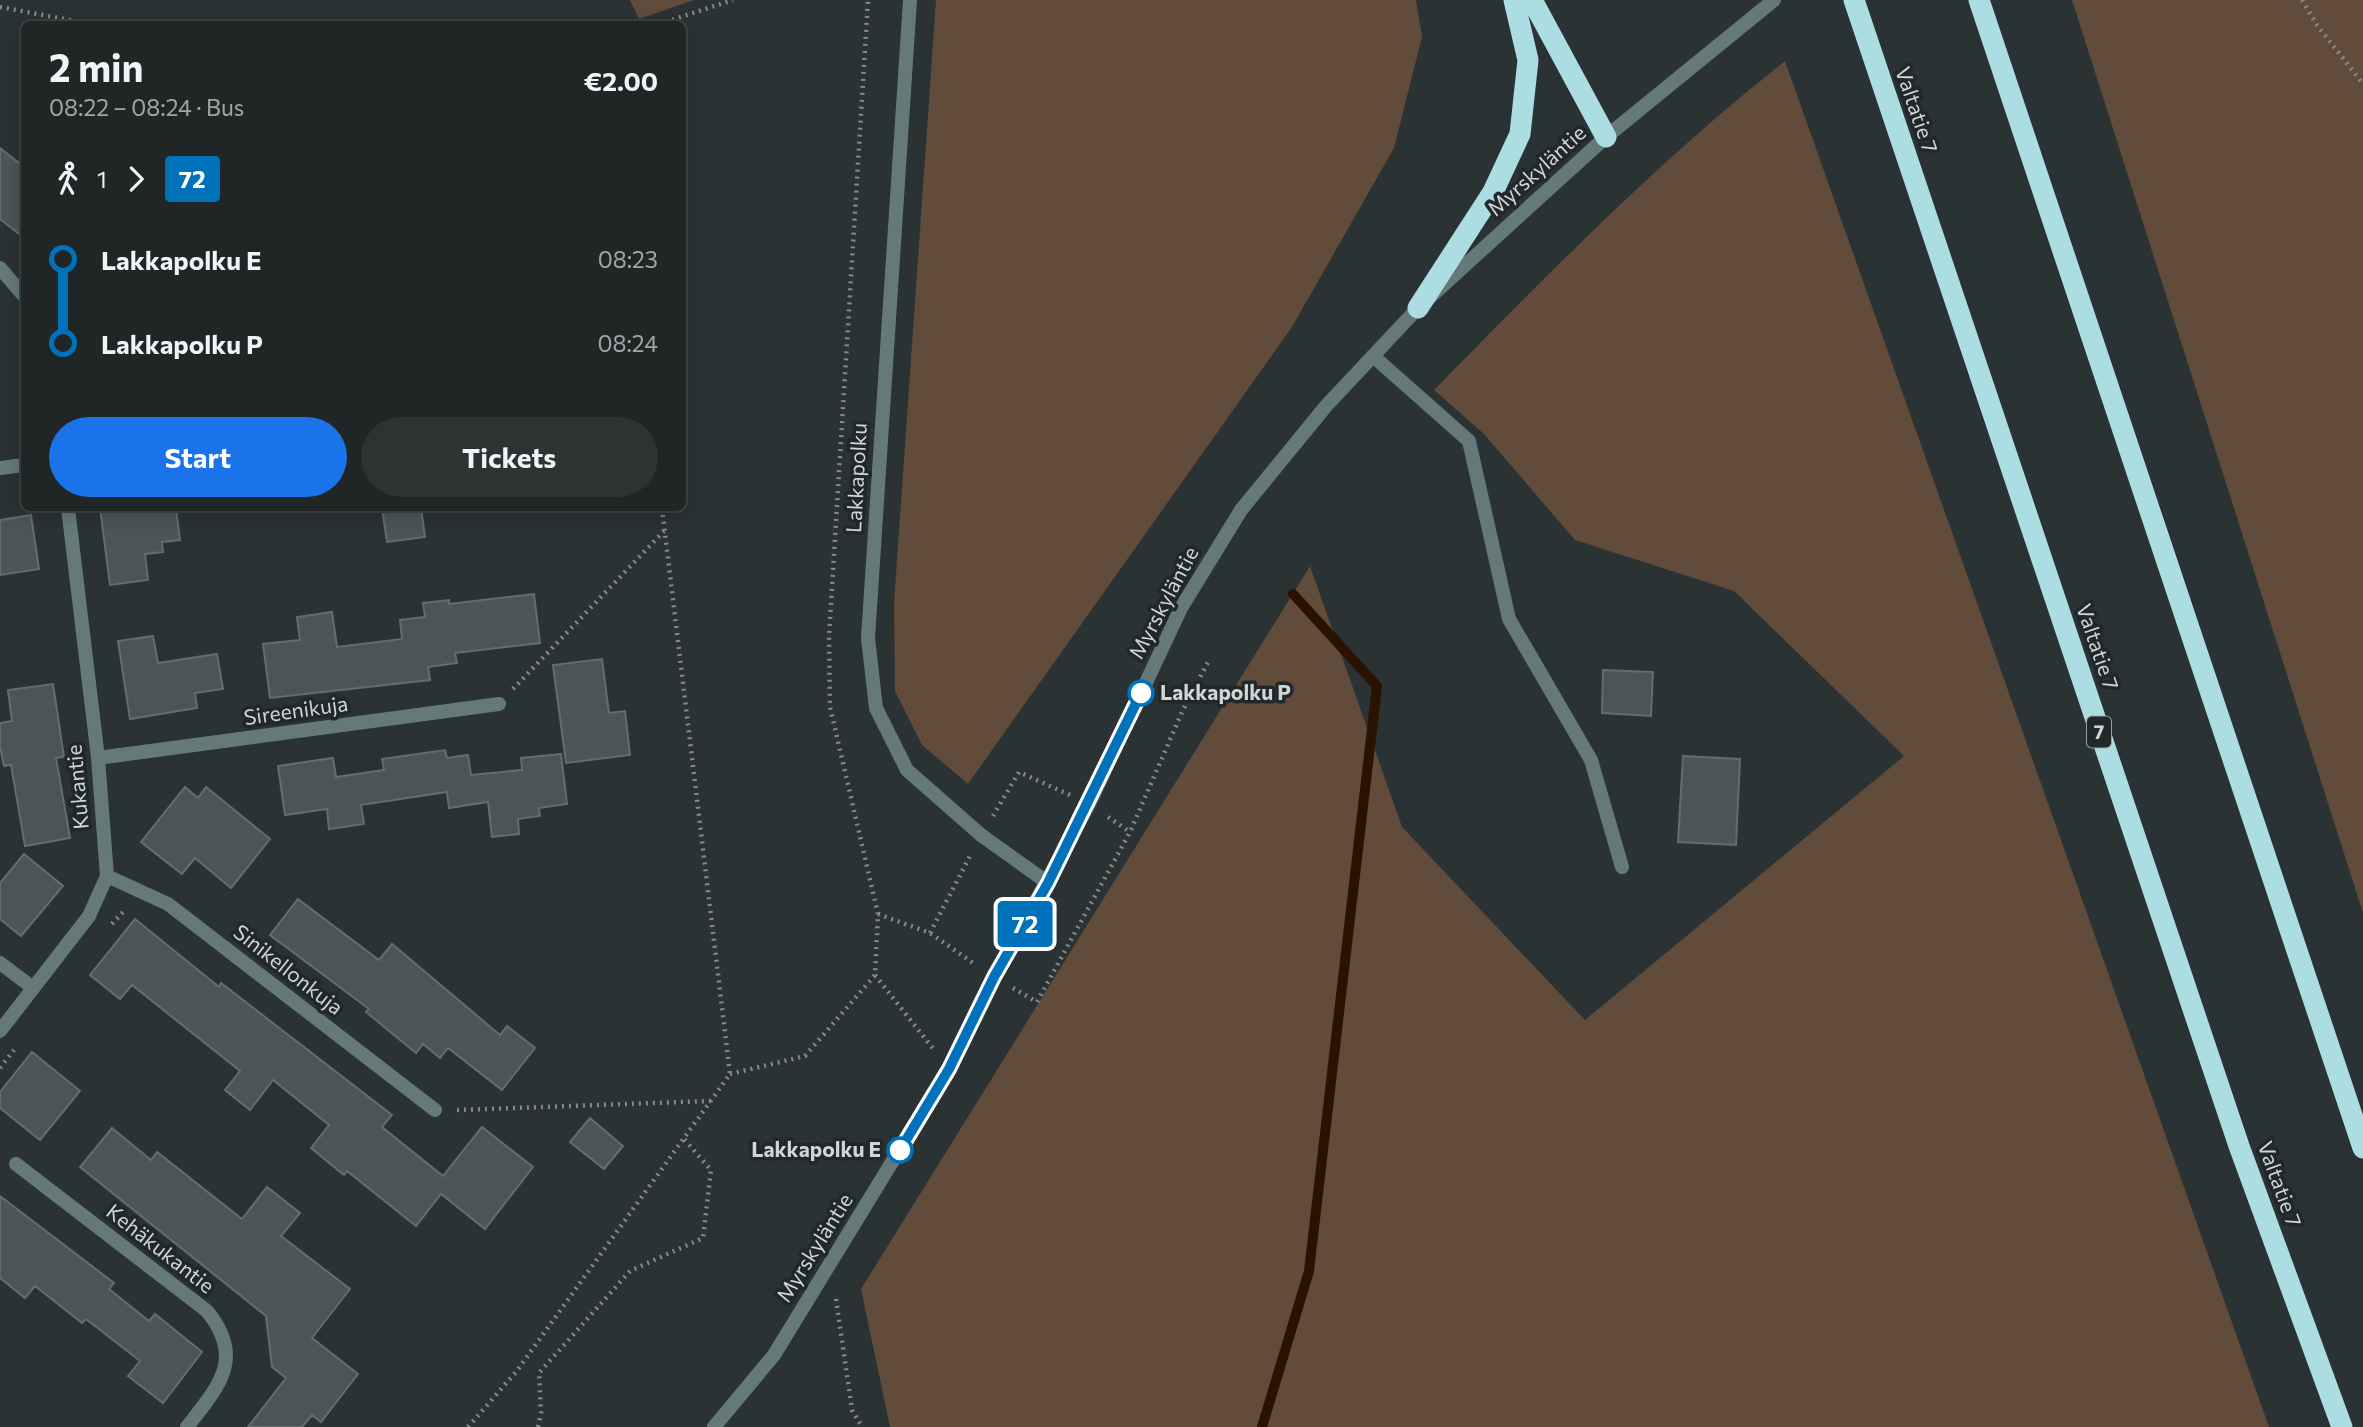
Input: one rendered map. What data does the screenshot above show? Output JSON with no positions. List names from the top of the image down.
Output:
{
  "streets": {
    "highway": ["Valtatie 7", "7"],
    "street": [
      "Myrskyläntie",
      "Lakkapolku",
      "Sireenikuja",
      "Kukantie",
      "Sinikellonkuja",
      "Kehäkukantie"
    ]
  },
  "crossings": [
    ["Myrskyläntie", "Lakkapolku"],
    ["Sireenikuja", "Kukantie"],
    ["Kukantie", "Sinikellonkuja"]
  ],
  "places": ["Lakkapolku P", "Lakkapolku E"],
  "lines": ["bus line 72"],
  "page": {
    "on_map": "72",
    "heading": ["2 min", "08:22 – 08:24 · Bus", "€2.00"],
    "legs": ["1", "72"],
    "list": [
      {
        "name": "Lakkapolku E",
        "value": "08:23"
      },
      {
        "name": "Lakkapolku P",
        "value": "08:24"
      }
    ],
    "buttons": ["Start", "Tickets"]
  }
}
